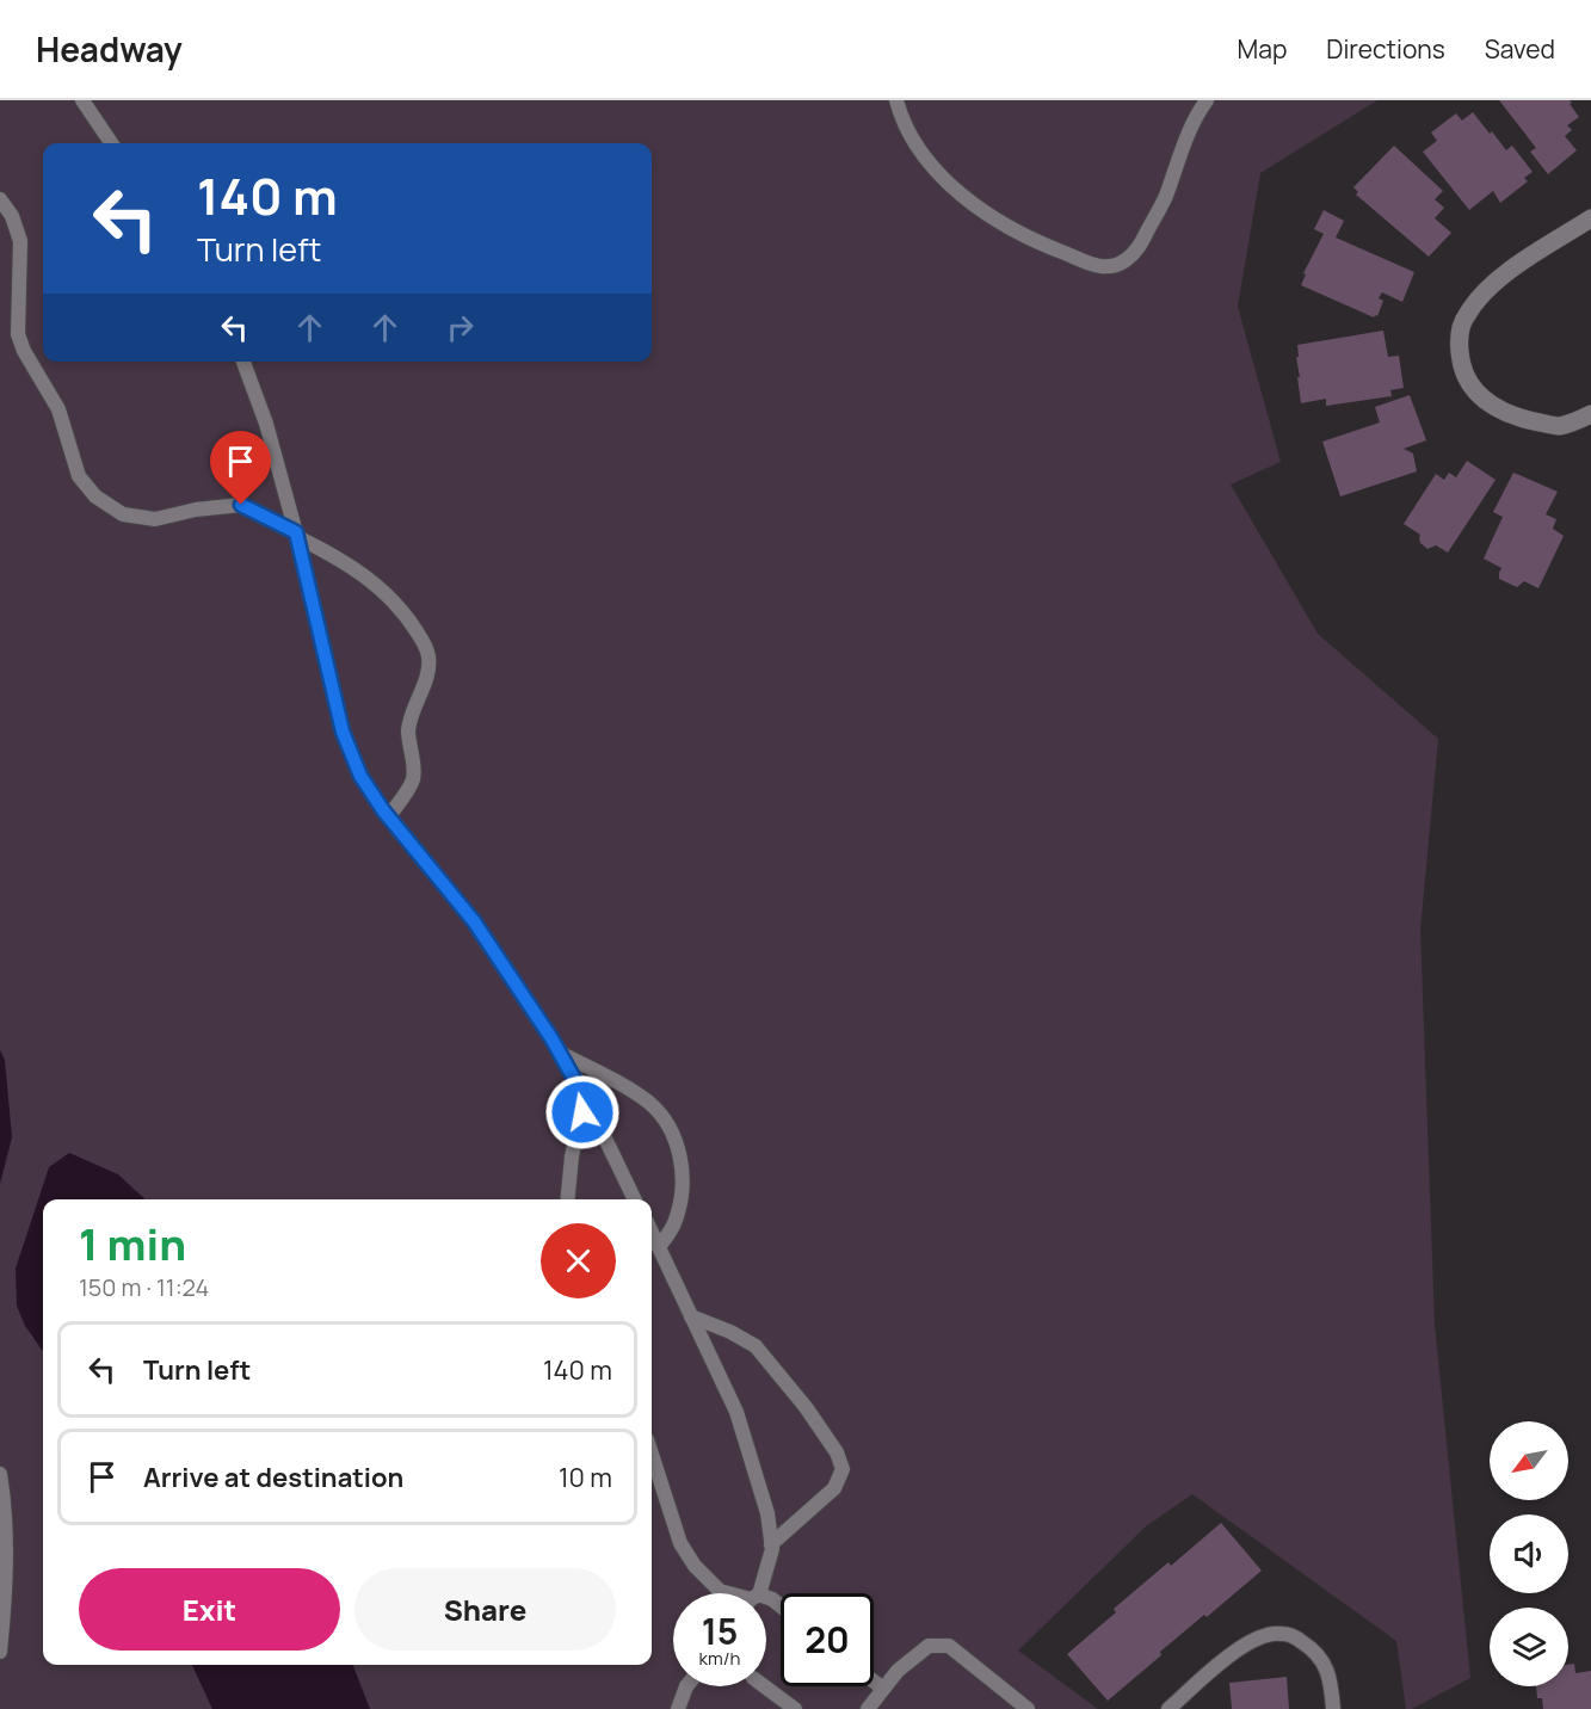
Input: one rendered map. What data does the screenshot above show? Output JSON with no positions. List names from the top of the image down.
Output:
{
  "north": "bottom left",
  "page": {
    "header": "Headway",
    "nav": ["Map", "Directions", "Saved"],
    "turn": ["140 m", "Turn left"],
    "heading": ["1 min", "150 m · 11:24"],
    "list": [
      {
        "name": "Turn left",
        "value": "140 m"
      },
      {
        "name": "Arrive at destination",
        "value": "10 m"
      }
    ],
    "buttons": ["Exit", "Share"],
    "speed": "15 km/h",
    "limit": "20"
  }
}
